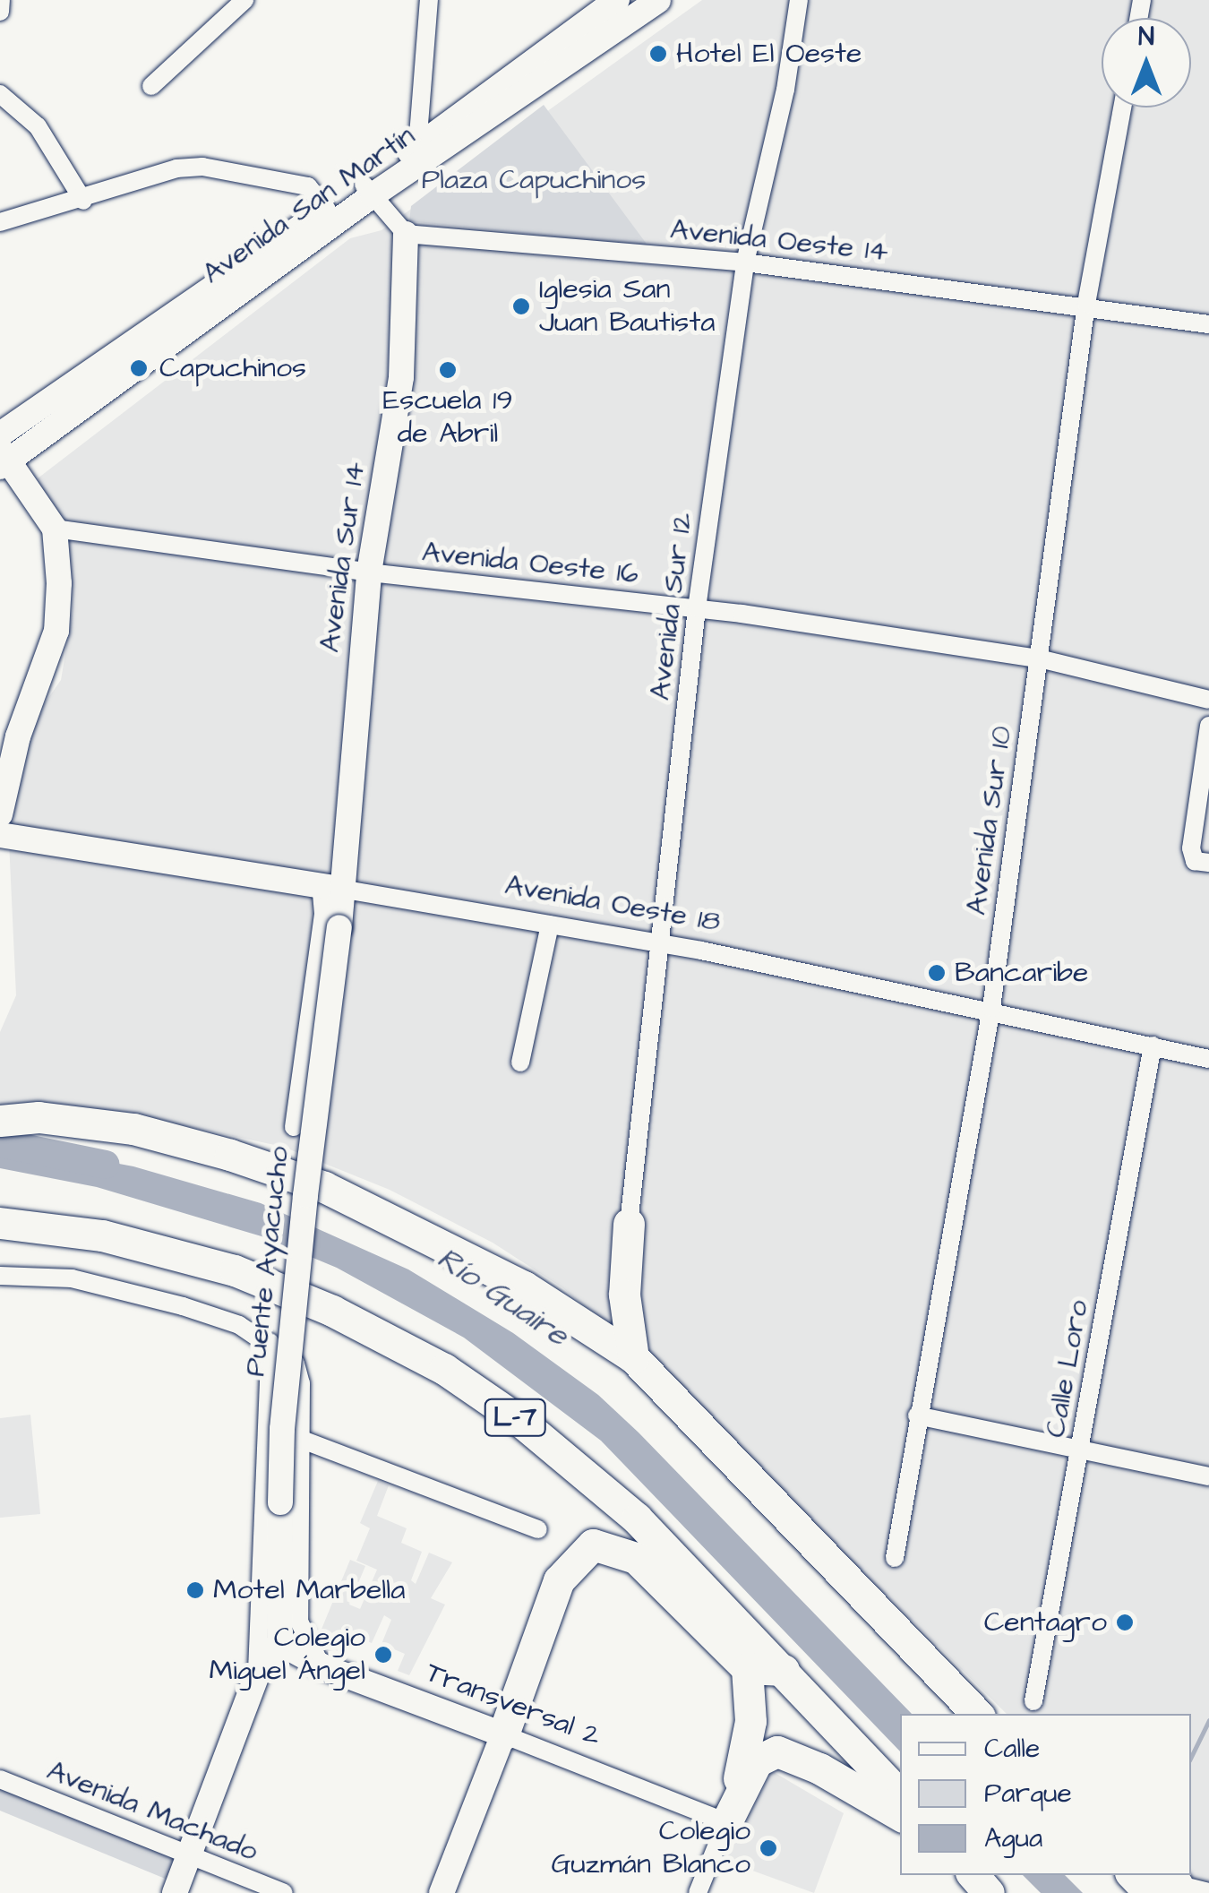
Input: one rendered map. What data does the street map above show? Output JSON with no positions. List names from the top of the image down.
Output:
{
  "streets": {
    "highway": ["L-7"],
    "street": [
      "Avenida San Martín",
      "Avenida Oeste 14",
      "Avenida Sur 14",
      "Avenida Oeste 16",
      "Avenida Sur 12",
      "Avenida Sur 10",
      "Avenida Oeste 18",
      "Puente Ayacucho",
      "Calle Loro",
      "Transversal 2",
      "Avenida Machado"
    ]
  },
  "crossings": [
    ["Avenida Oeste 14", "Avenida Sur 14"],
    ["Avenida Oeste 14", "Avenida Sur 12"],
    ["Avenida Oeste 14", "Avenida Sur 10"],
    ["Avenida Sur 14", "Avenida Oeste 16"],
    ["Avenida Sur 14", "Avenida Oeste 18"],
    ["Avenida Sur 14", "Puente Ayacucho"],
    ["Avenida Oeste 16", "Avenida Sur 12"],
    ["Avenida Oeste 16", "Avenida Sur 10"],
    ["Avenida Sur 12", "Avenida Oeste 18"],
    ["Avenida Sur 10", "Avenida Oeste 18"],
    ["Avenida Oeste 18", "Puente Ayacucho"],
    ["Avenida Oeste 18", "Calle Loro"],
    ["Puente Ayacucho", "Transversal 2"]
  ],
  "water": ["Río Guaire"],
  "parks": ["Plaza Capuchinos"],
  "places": [
    "Hotel El Oeste",
    "Iglesia San Juan Bautista",
    "Capuchinos",
    "Escuela 19 de Abril",
    "Bancaribe",
    "Motel Marbella",
    "Centagro",
    "Colegio Miguel Ángel",
    "Colegio Guzmán Blanco"
  ],
  "legend": ["Calle", "Parque", "Agua"],
  "north": "top"
}
